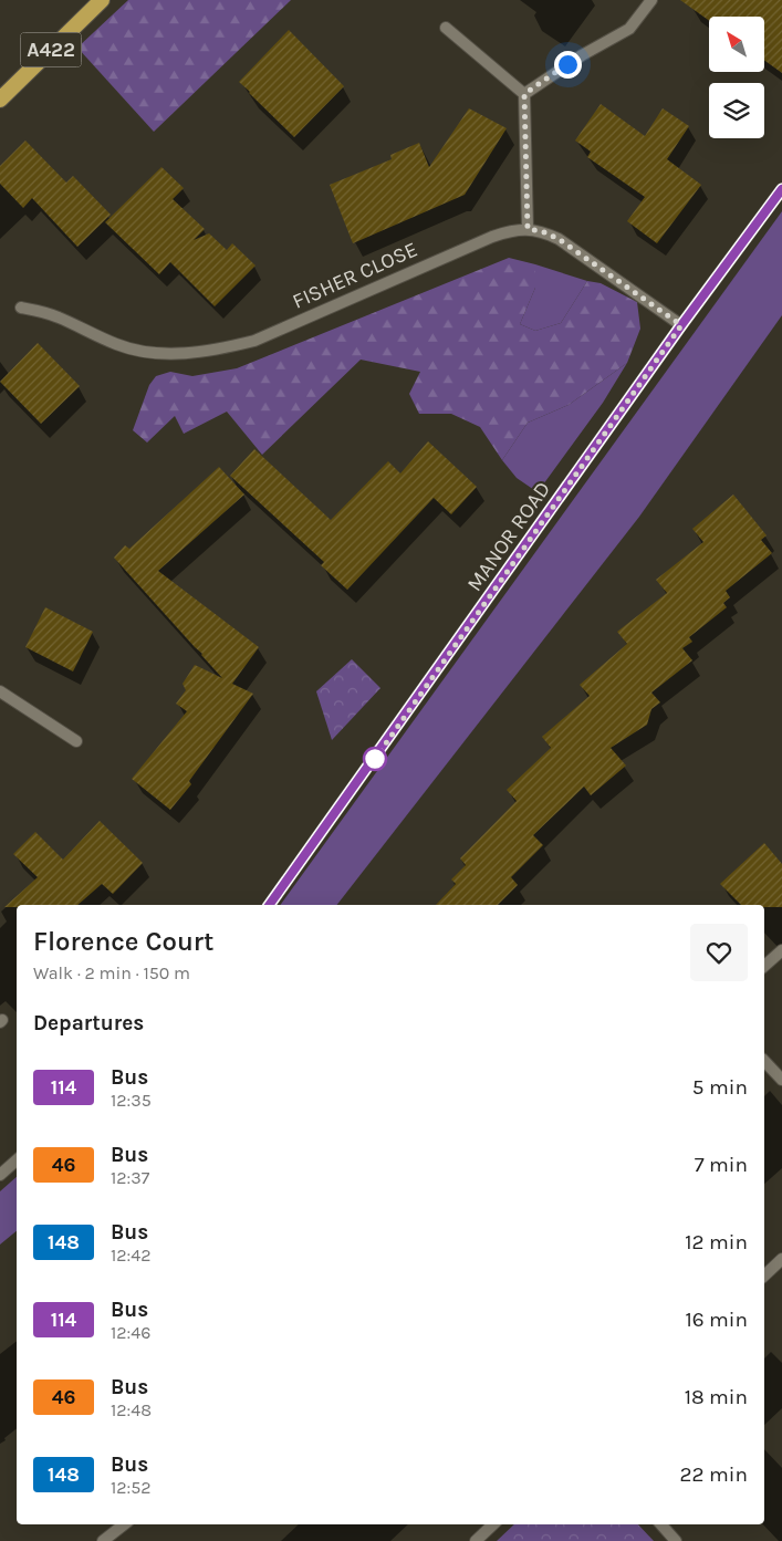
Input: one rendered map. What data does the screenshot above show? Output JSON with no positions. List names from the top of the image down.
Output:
{
  "streets": {
    "highway": ["A422"],
    "street": ["FISHER CLOSE", "MANOR ROAD"]
  },
  "crossings": [
    ["FISHER CLOSE", "MANOR ROAD"]
  ],
  "lines": ["bus line 114"],
  "north": "top left",
  "page": {
    "heading": [
      ["Florence Court", "Walk · 2 min · 150 m"],
      "Departures"
    ],
    "list": [
      {
        "mark": "114",
        "name": "Bus",
        "note": "12:35",
        "value": "5 min"
      },
      {
        "mark": "46",
        "name": "Bus",
        "note": "12:37",
        "value": "7 min"
      },
      {
        "mark": "148",
        "name": "Bus",
        "note": "12:42",
        "value": "12 min"
      },
      {
        "mark": "114",
        "name": "Bus",
        "note": "12:46",
        "value": "16 min"
      },
      {
        "mark": "46",
        "name": "Bus",
        "note": "12:48",
        "value": "18 min"
      },
      {
        "mark": "148",
        "name": "Bus",
        "note": "12:52",
        "value": "22 min"
      }
    ]
  }
}
